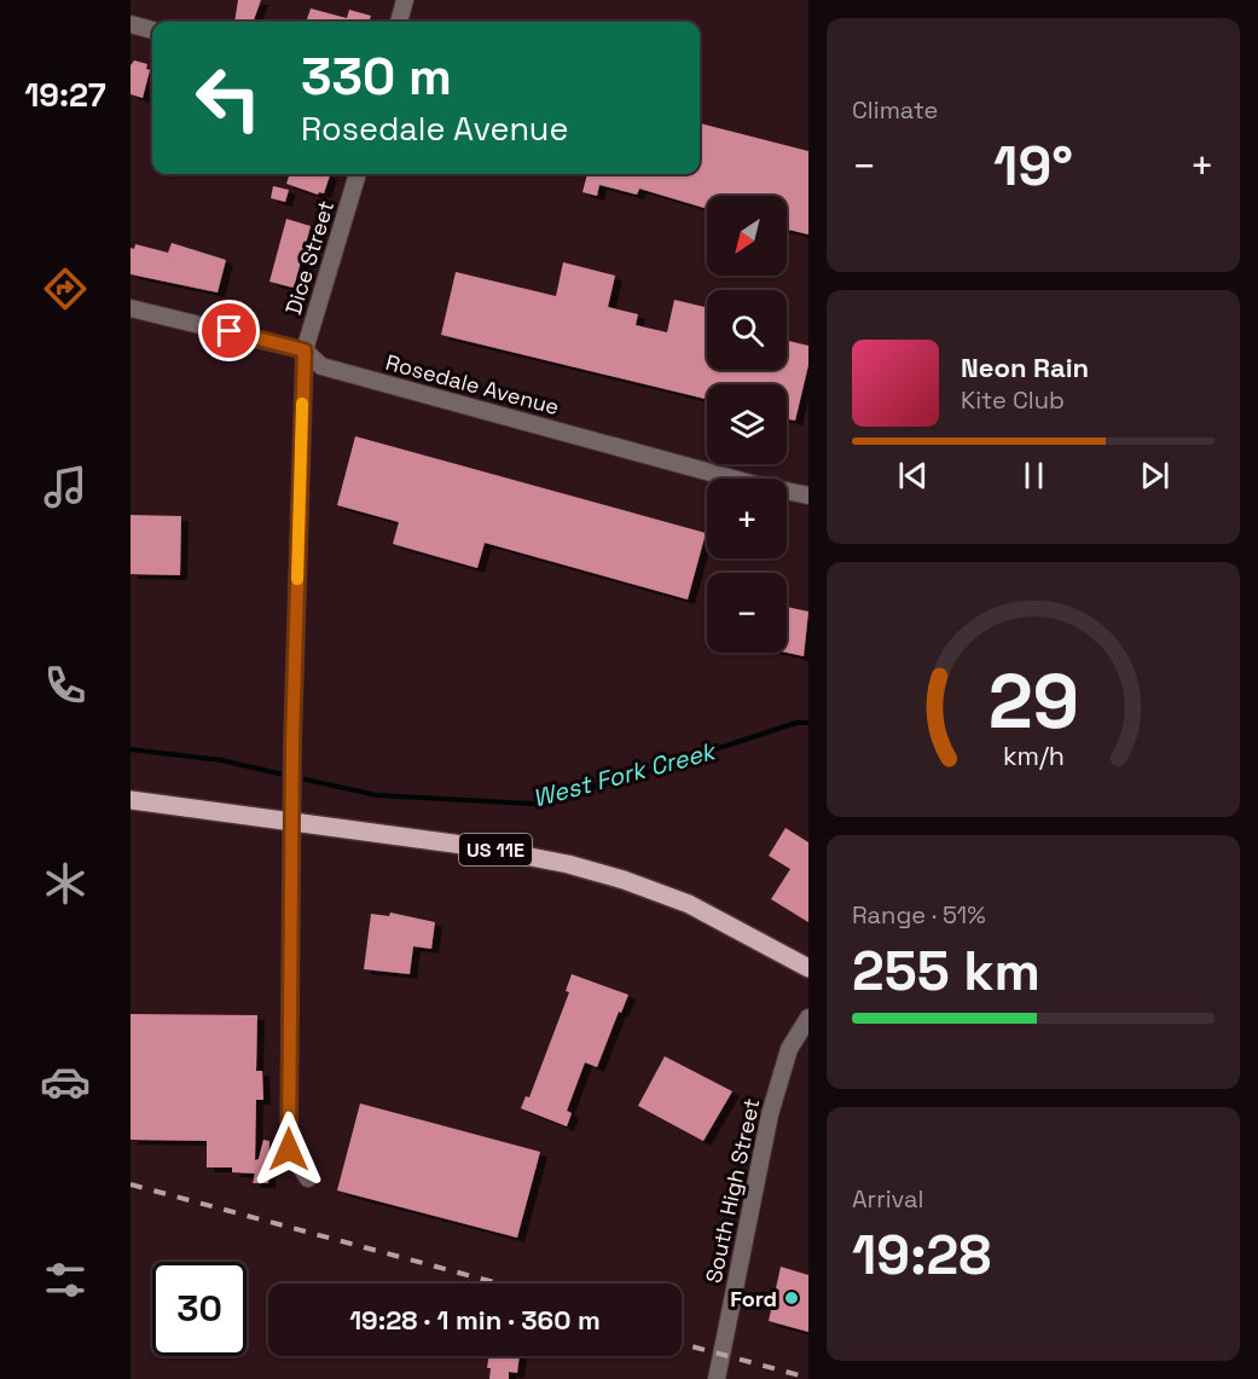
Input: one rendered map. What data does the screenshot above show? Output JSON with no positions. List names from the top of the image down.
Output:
{
  "streets": {
    "main road": ["US 11E"],
    "street": ["Dice Street", "Rosedale Avenue", "South High Street"]
  },
  "crossings": [
    ["Dice Street", "Rosedale Avenue"],
    ["Dice Street", "US 11E"]
  ],
  "water": ["West Fork Creek"],
  "places": ["Ford"],
  "north": "bottom left",
  "page": {
    "tabs": "19:27",
    "tile": [
      "Climate",
      ["Range · 51%", "255 km"],
      ["Arrival", "19:28"]
    ],
    "turn": ["330 m", "Rosedale Avenue"],
    "heat": ["−", "19°", "+"],
    "map_buttons": ["+", "−"],
    "song": ["Neon Rain", "Kite Club"],
    "limit": "30",
    "trip": "19:28 · 1 min · 360 m",
    "gauge": ["29", "km/h"]
  }
}
